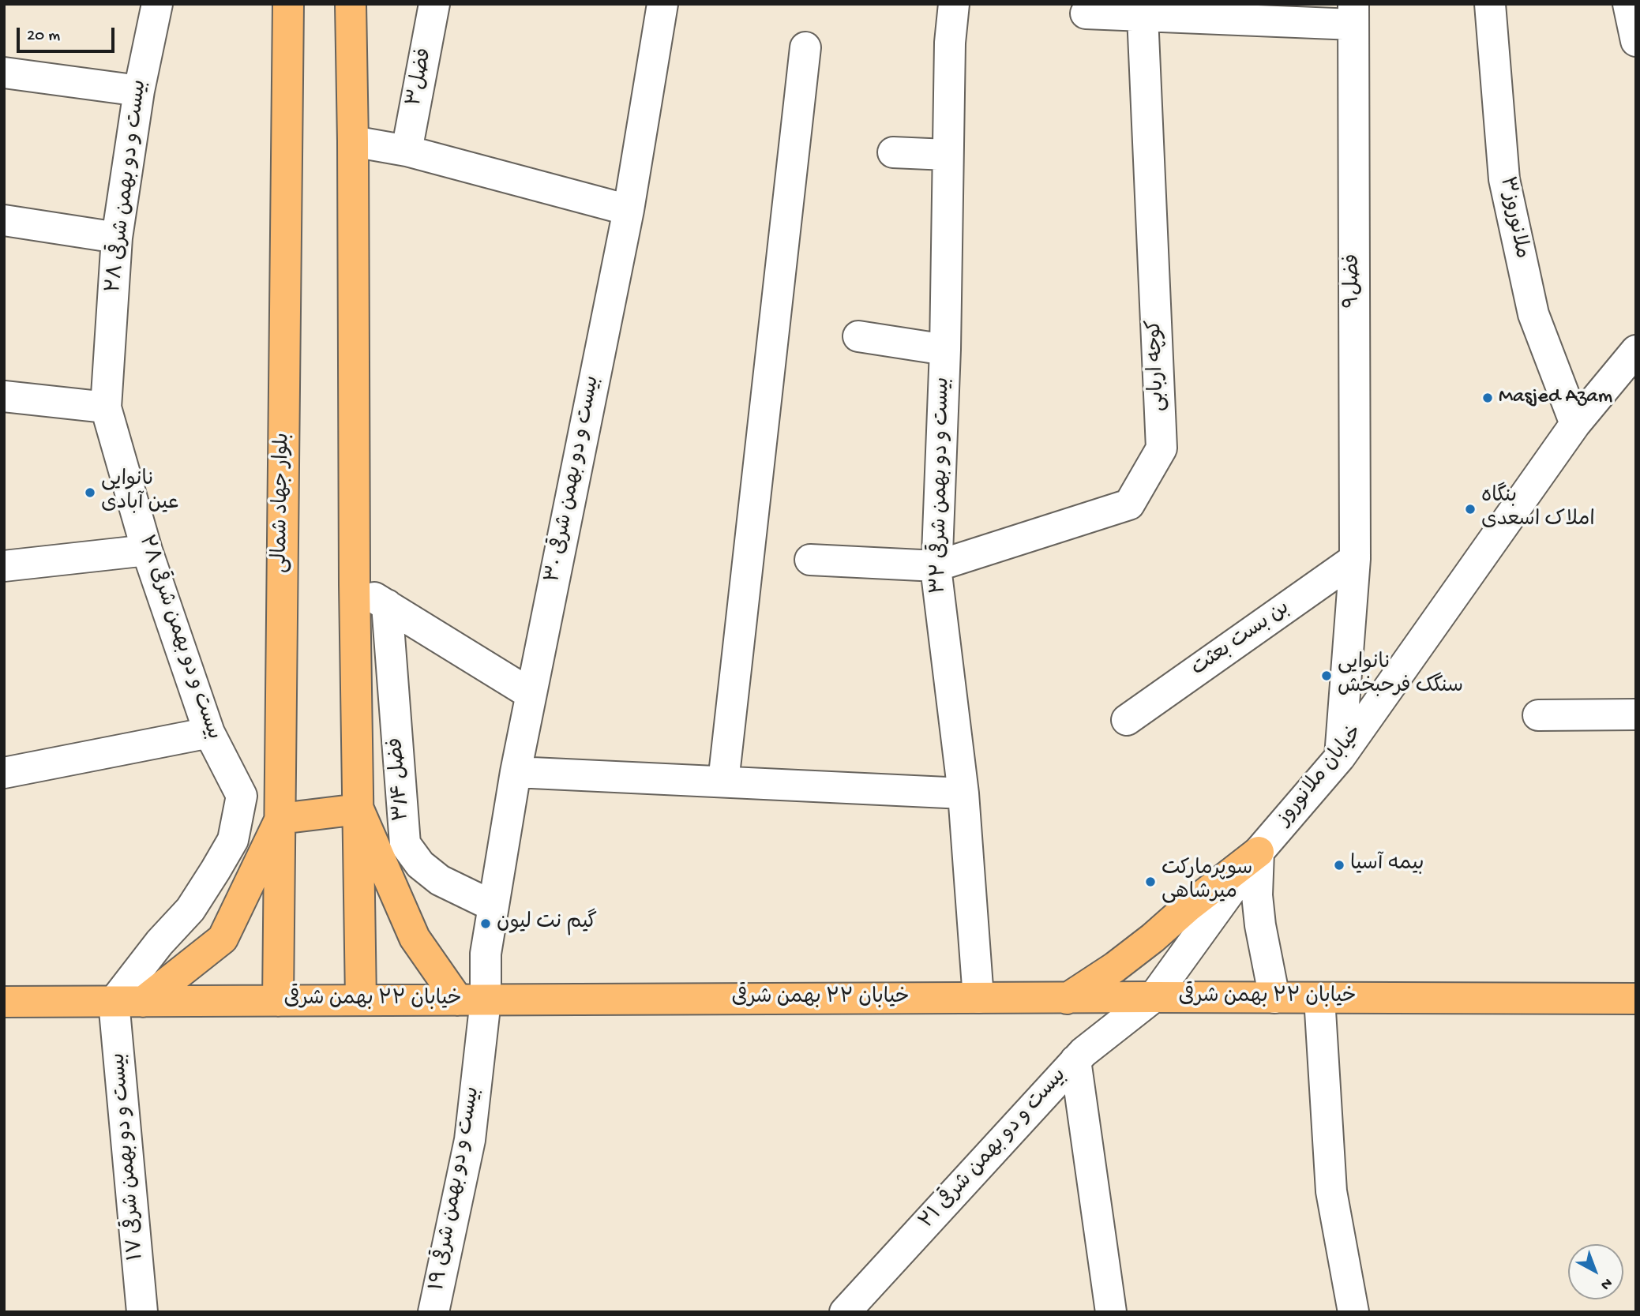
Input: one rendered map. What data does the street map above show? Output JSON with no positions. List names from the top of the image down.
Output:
{
  "streets": {
    "main road": ["بلوار جهاد شمالی", "خیابان ۲۲ بهمن شرقی"],
    "street": [
      "فضل۳",
      "بیست و دو بهمن شرقی ۲۸",
      "ملانوروز۳",
      "فضل۹",
      "کوچه اربابی",
      "بیست و دو بهمن شرقی ۳۰",
      "بیست و دو بهمن شرقی ۳۲",
      "بن بست بعثت",
      "خیابان ملانوروز",
      "فضل ۳/۴",
      "بیست و دو بهمن شرقی ۲۱",
      "بیست و دو بهمن شرقی ۱۷",
      "بیست و دو بهمن شرقی ۱۹"
    ]
  },
  "crossings": [
    ["بیست و دو بهمن شرقی ۲۸", "خیابان ۲۲ بهمن شرقی"],
    ["بیست و دو بهمن شرقی ۲۸", "بیست و دو بهمن شرقی ۱۷"],
    ["ملانوروز۳", "خیابان ملانوروز"],
    ["فضل۹", "بن بست بعثت"],
    ["فضل۹", "خیابان ملانوروز"],
    ["کوچه اربابی", "بیست و دو بهمن شرقی ۳۲"],
    ["بیست و دو بهمن شرقی ۳۰", "فضل ۳/۴"],
    ["بیست و دو بهمن شرقی ۳۰", "بیست و دو بهمن شرقی ۱۹"],
    ["بیست و دو بهمن شرقی ۳۲", "خیابان ۲۲ بهمن شرقی"],
    ["بلوار جهاد شمالی", "خیابان ۲۲ بهمن شرقی"],
    ["خیابان ملانوروز", "خیابان ۲۲ بهمن شرقی"],
    ["خیابان ملانوروز", "بیست و دو بهمن شرقی ۲۱"],
    ["خیابان ۲۲ بهمن شرقی", "بیست و دو بهمن شرقی ۲۱"],
    ["خیابان ۲۲ بهمن شرقی", "بیست و دو بهمن شرقی ۱۷"],
    ["خیابان ۲۲ بهمن شرقی", "بیست و دو بهمن شرقی ۱۹"]
  ],
  "places": [
    "Masjed Azam",
    "نانوایی عین آبادی",
    "بنگاه املاک اسعدی",
    "نانوایی سنگک فرحبخش",
    "بیمه آسیا",
    "سوپرمارکت میرشاهی",
    "گیم نت لیون"
  ],
  "scale_bar": "20 m",
  "north": "bottom right"
}
